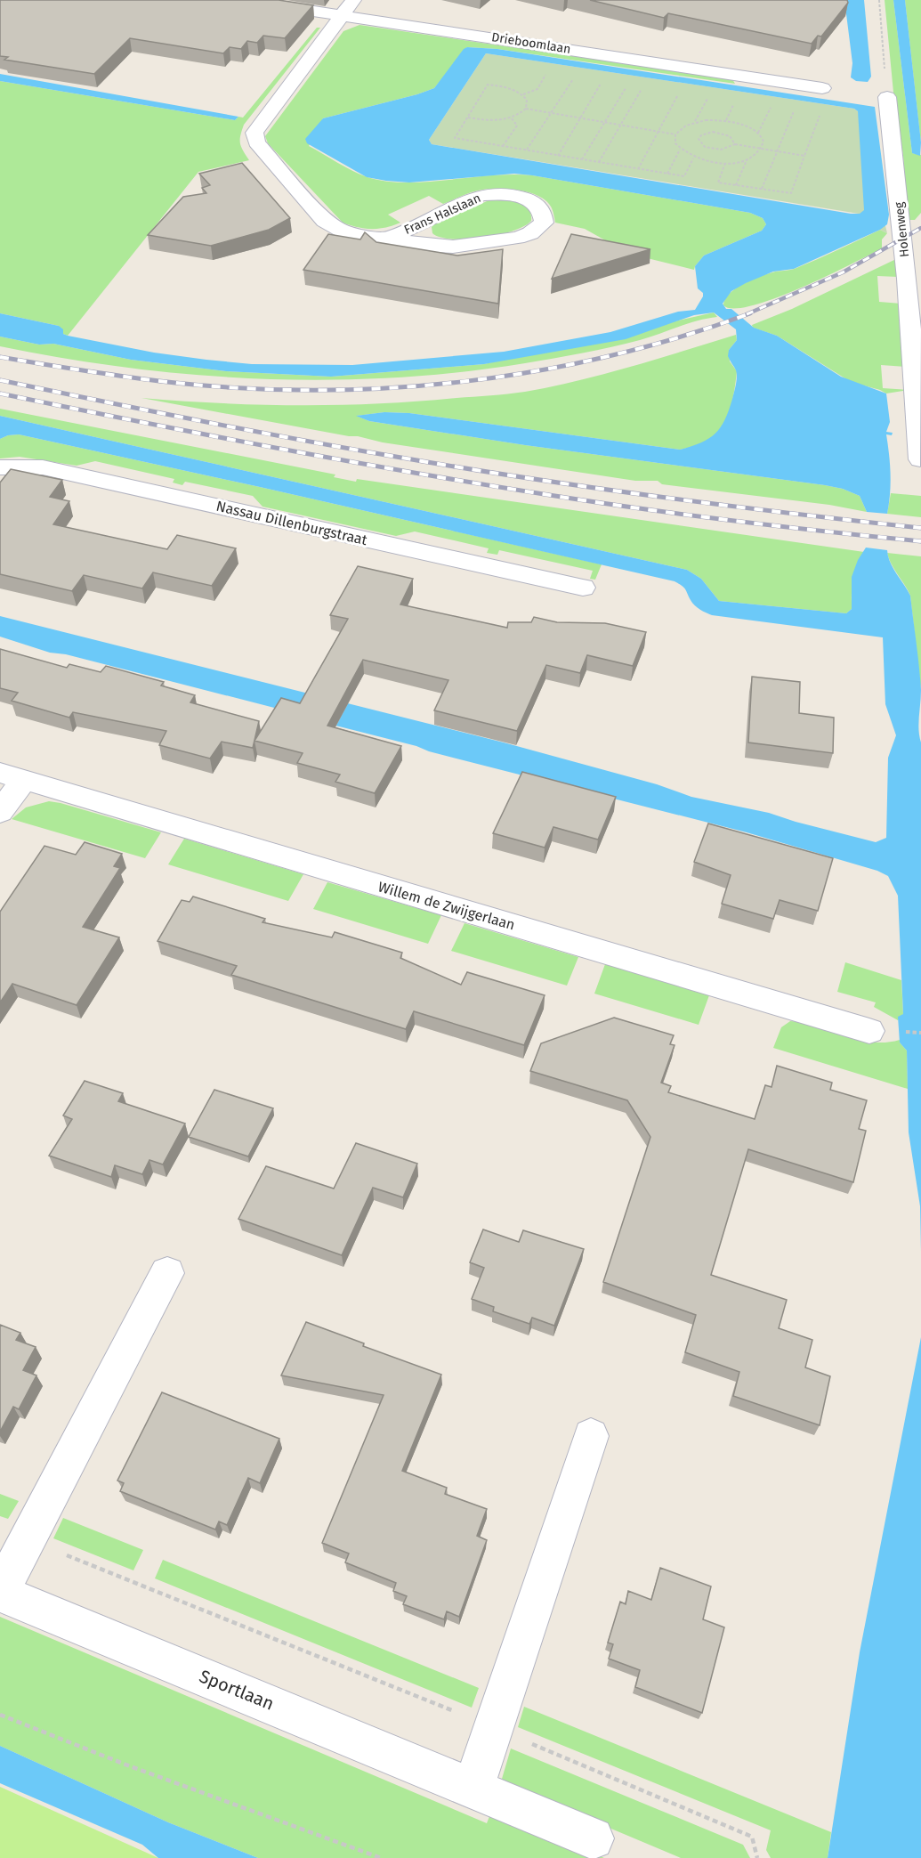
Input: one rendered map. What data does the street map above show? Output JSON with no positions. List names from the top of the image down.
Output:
{
  "streets": {
    "street": [
      "Drieboomlaan",
      "Frans Halslaan",
      "Holenweg",
      "Nassau Dillenburgstraat",
      "Willem de Zwijgerlaan",
      "Sportlaan"
    ]
  },
  "crossings": [
    ["Drieboomlaan", "Frans Halslaan"]
  ]
}
